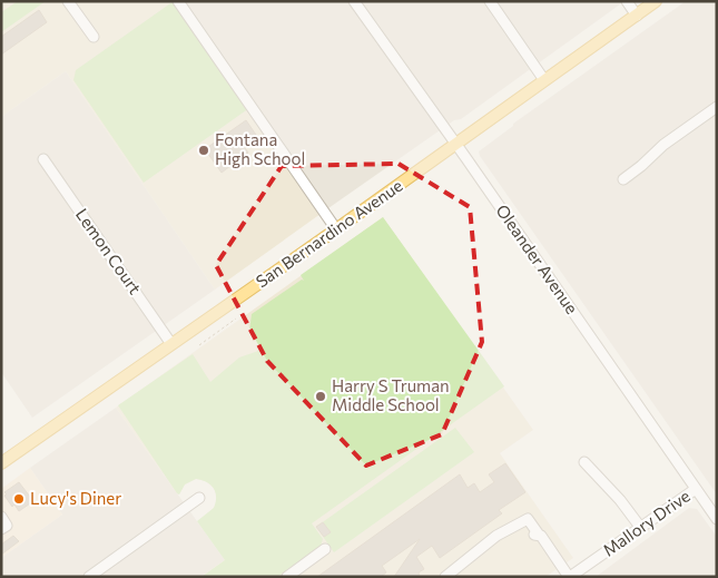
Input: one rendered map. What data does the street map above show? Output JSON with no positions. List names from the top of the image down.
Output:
{
  "streets": {
    "main road": ["San Bernardino Avenue"],
    "street": ["Lemon Court", "Oleander Avenue", "Mallory Drive"]
  },
  "crossings": [
    ["San Bernardino Avenue", "Lemon Court"],
    ["San Bernardino Avenue", "Oleander Avenue"],
    ["Oleander Avenue", "Mallory Drive"]
  ],
  "places": ["Fontana High School", "Harry S Truman Middle School", "Lucy's Diner"]
}
